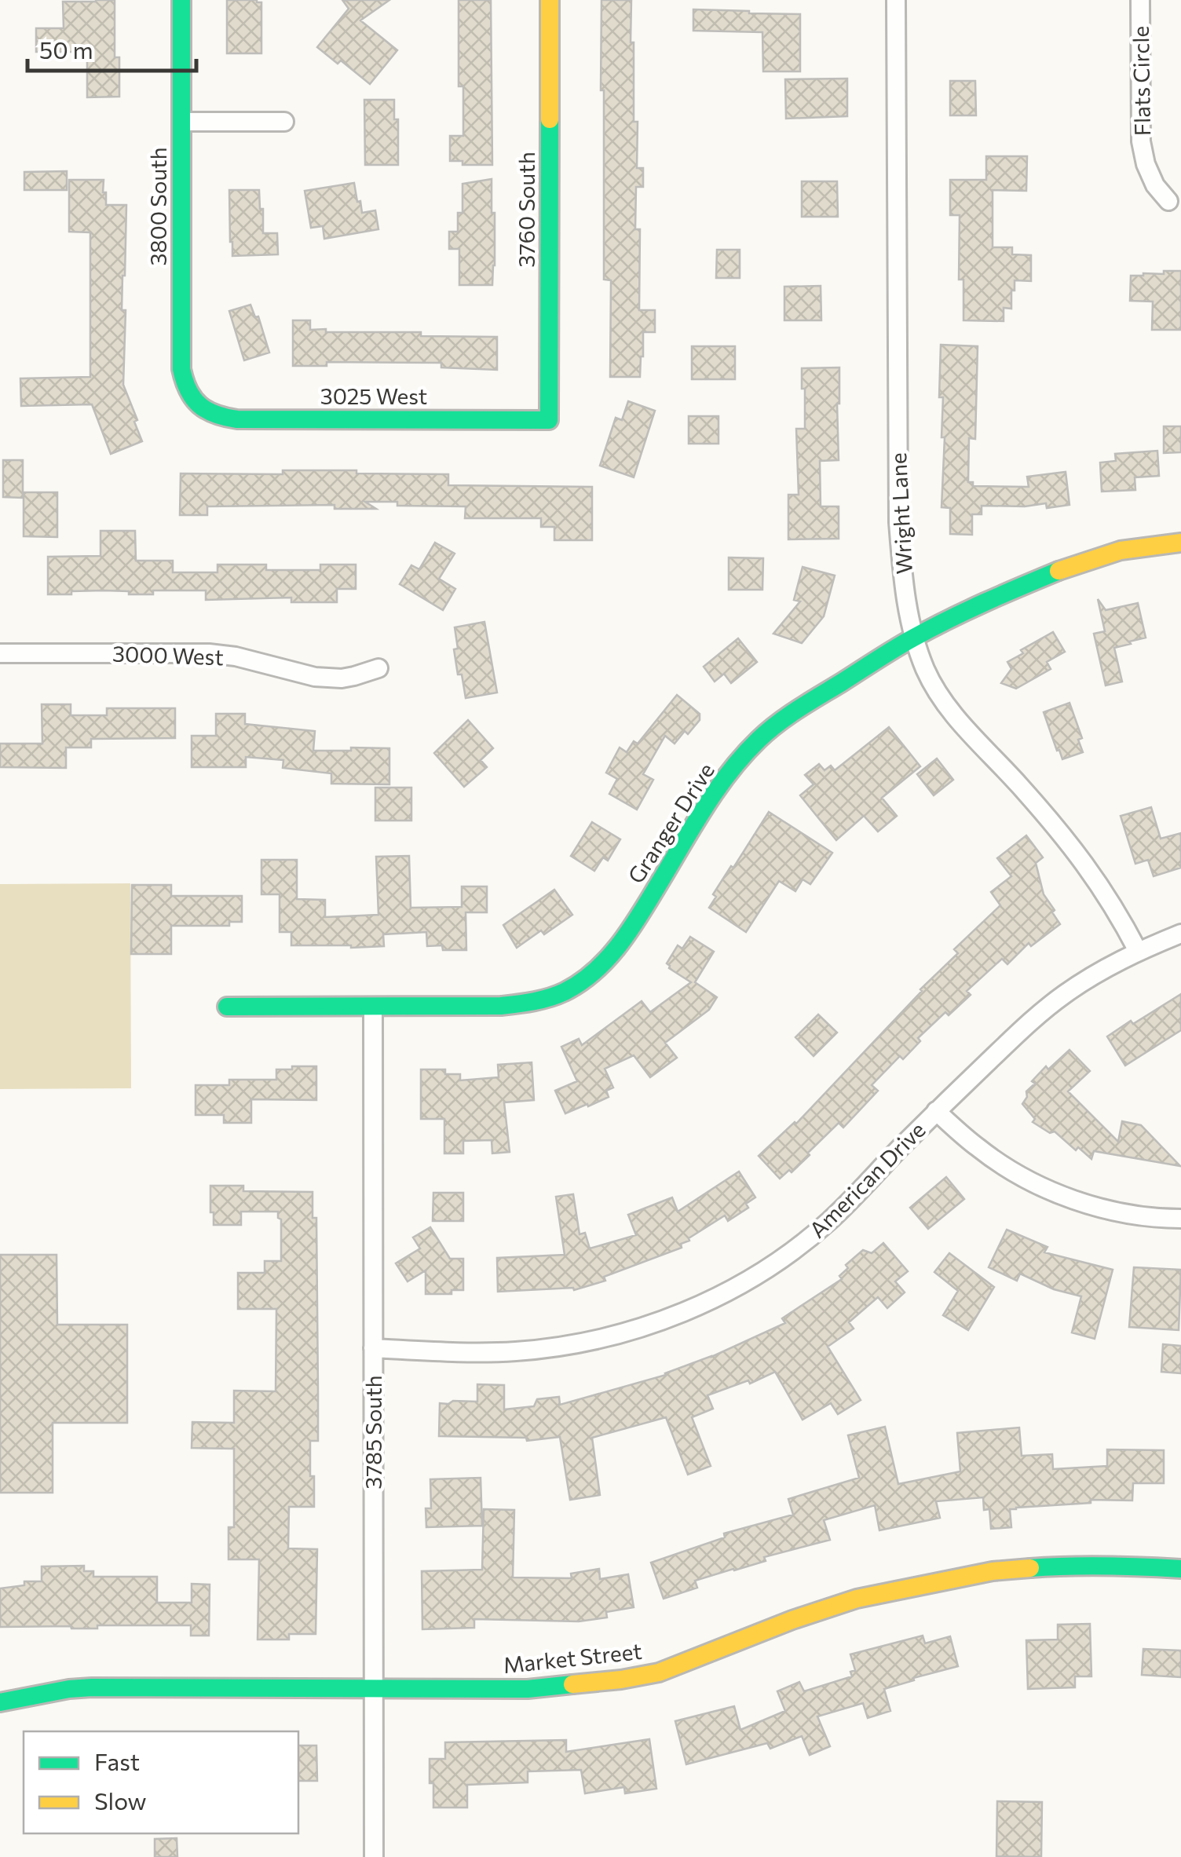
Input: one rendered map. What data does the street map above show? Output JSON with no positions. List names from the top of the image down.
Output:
{
  "streets": {
    "street": [
      "Flats Circle",
      "3800 South",
      "3760 South",
      "3025 West",
      "Wright Lane",
      "3000 West",
      "Granger Drive",
      "American Drive",
      "3785 South",
      "Market Street"
    ]
  },
  "crossings": [
    ["3800 South", "3025 West"],
    ["3760 South", "3025 West"],
    ["Wright Lane", "Granger Drive"],
    ["Wright Lane", "American Drive"],
    ["Granger Drive", "3785 South"],
    ["American Drive", "3785 South"],
    ["3785 South", "Market Street"]
  ],
  "legend": ["Fast", "Slow"],
  "scale_bar": "50 m"
}
